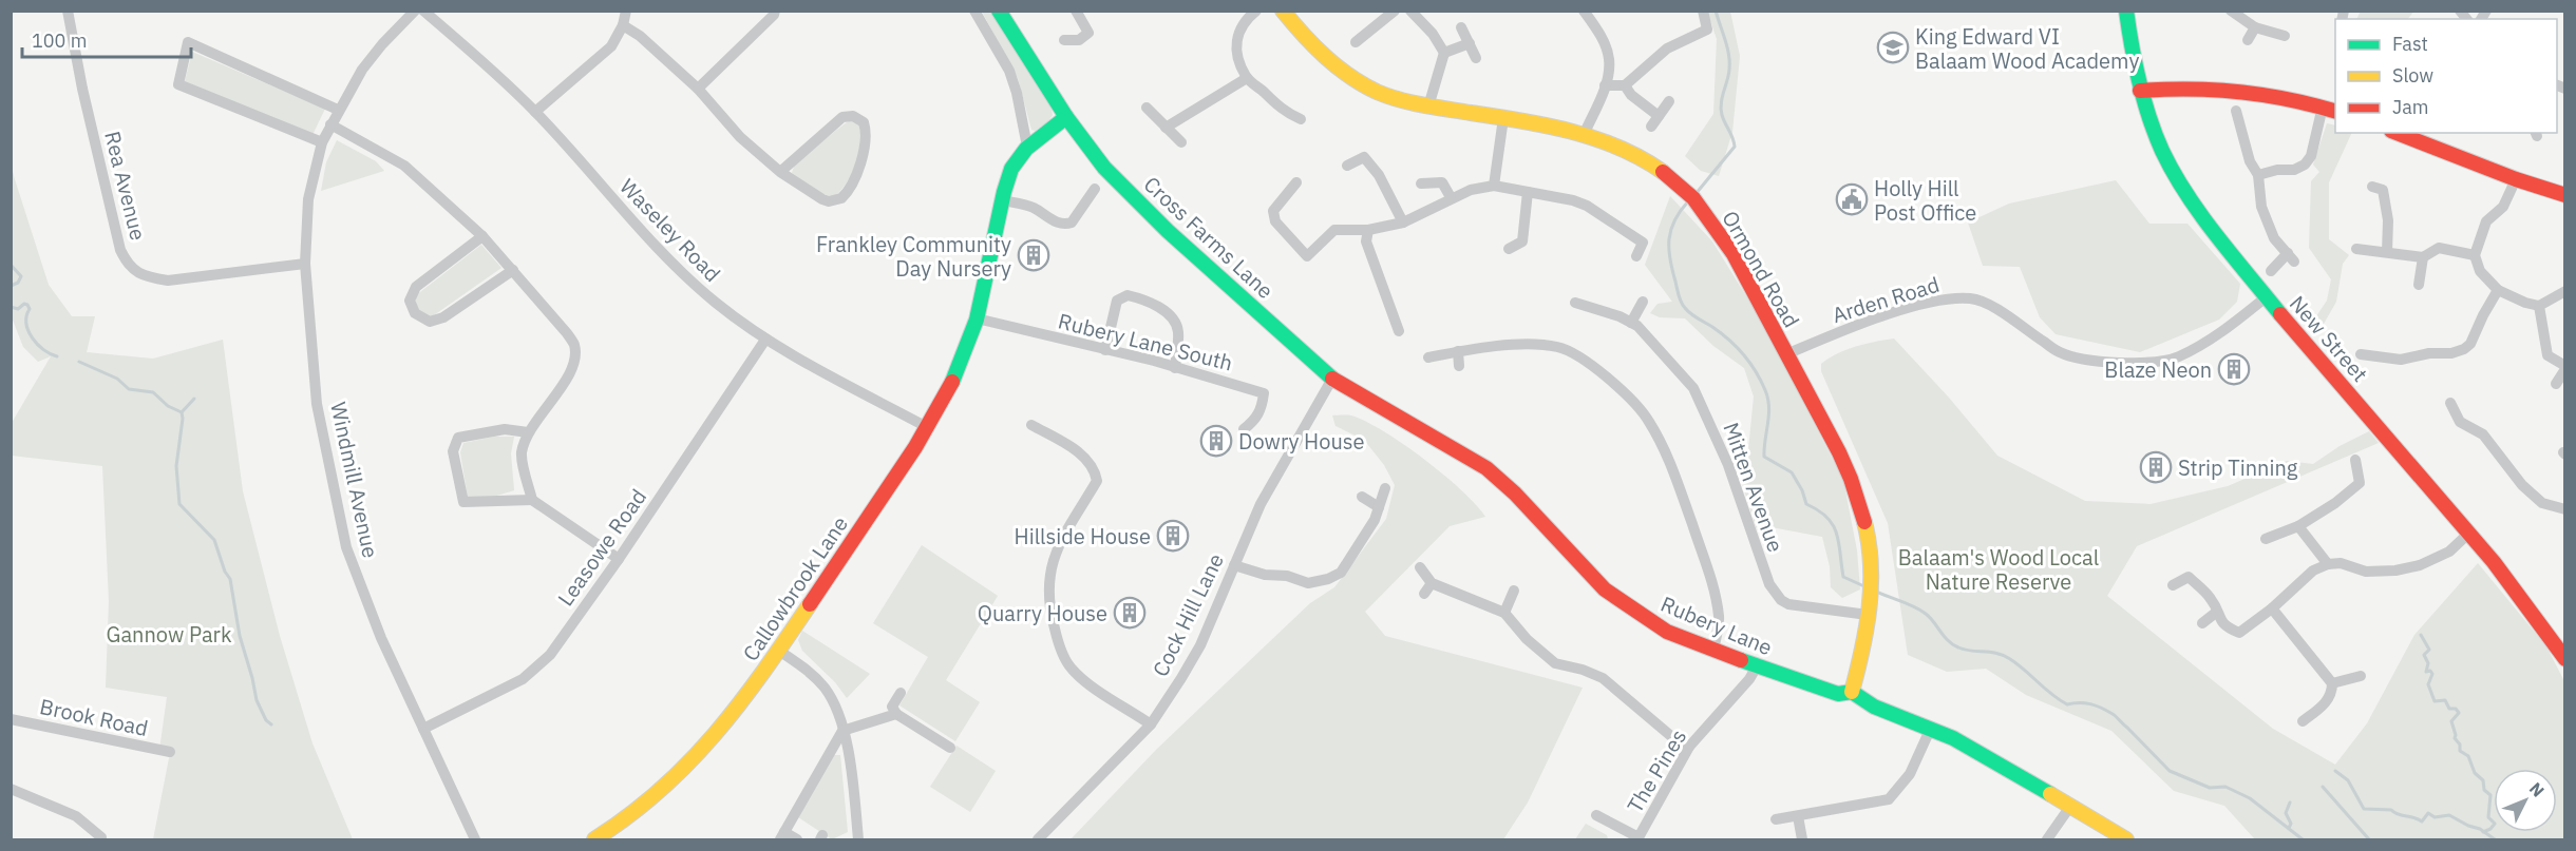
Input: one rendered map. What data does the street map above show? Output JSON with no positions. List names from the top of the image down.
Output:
{
  "streets": {
    "street": [
      "Rea Avenue",
      "Waseley Road",
      "Cross Farms Lane",
      "Ormond Road",
      "Arden Road",
      "New Street",
      "Rubery Lane South",
      "Windmill Avenue",
      "Mitten Avenue",
      "Leasowe Road",
      "Callowbrook Lane",
      "Cock Hill Lane",
      "Rubery Lane",
      "Brook Road",
      "The Pines"
    ]
  },
  "crossings": [
    ["Rea Avenue", "Windmill Avenue"],
    ["Waseley Road", "Leasowe Road"],
    ["Waseley Road", "Callowbrook Lane"],
    ["Cross Farms Lane", "Callowbrook Lane"],
    ["Cross Farms Lane", "Cock Hill Lane"],
    ["Cross Farms Lane", "Rubery Lane"],
    ["Ormond Road", "Arden Road"],
    ["Ormond Road", "Mitten Avenue"],
    ["Ormond Road", "Rubery Lane"],
    ["Arden Road", "New Street"],
    ["Rubery Lane South", "Callowbrook Lane"],
    ["Windmill Avenue", "Leasowe Road"],
    ["Cock Hill Lane", "Rubery Lane"],
    ["Rubery Lane", "The Pines"]
  ],
  "parks": ["Balaam's Wood Local Nature Reserve", "Gannow Park"],
  "places": {
    "school or university": ["King Edward VI Balaam Wood Academy"],
    "public building": ["Holly Hill Post Office"],
    "building": [
      "Frankley Community Day Nursery",
      "Blaze Neon",
      "Dowry House",
      "Strip Tinning",
      "Hillside House",
      "Quarry House"
    ]
  },
  "legend": ["Fast", "Slow", "Jam"],
  "scale_bar": "100 m",
  "north": "top right"
}
